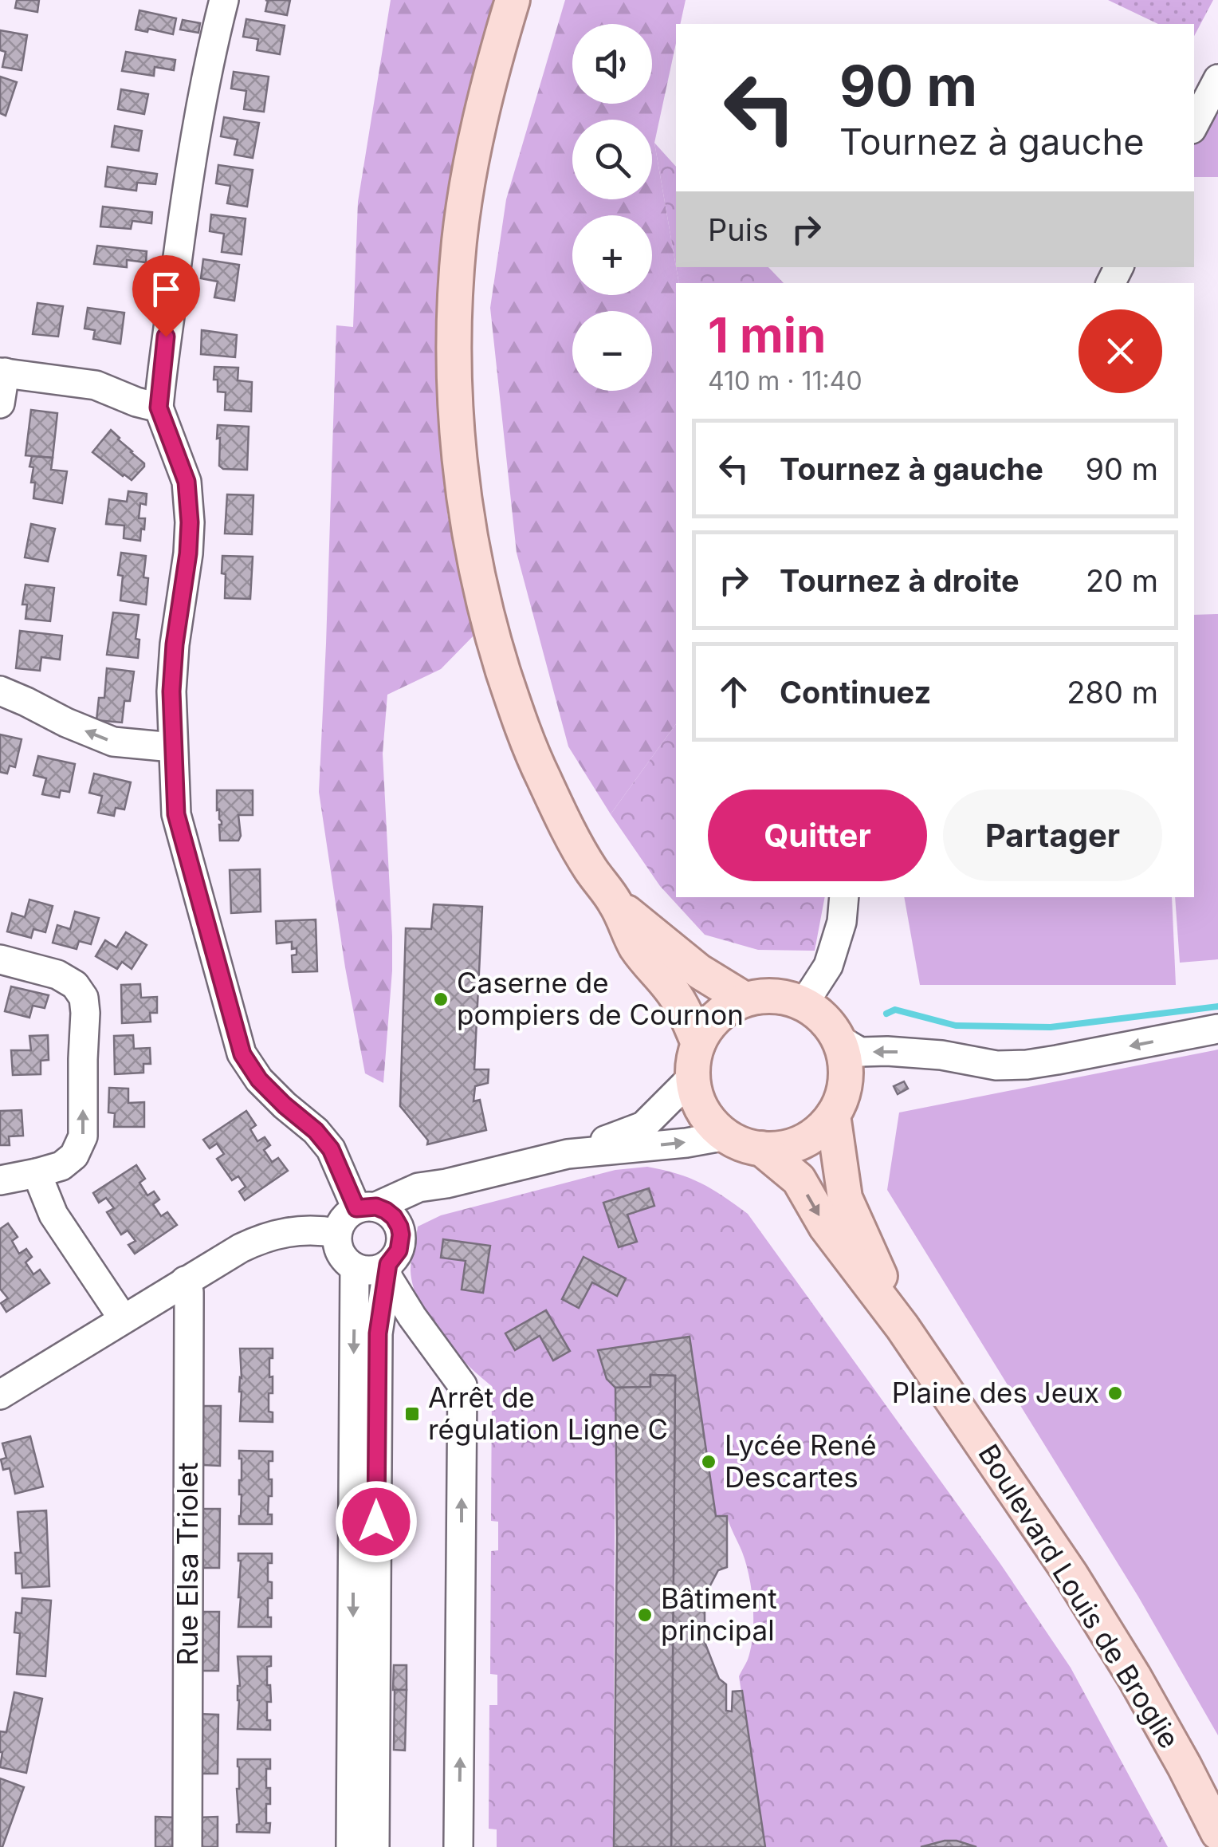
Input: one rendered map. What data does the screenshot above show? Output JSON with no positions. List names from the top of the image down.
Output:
{
  "streets": {
    "main road": ["Boulevard Louis de Broglie"],
    "street": ["Rue Elsa Triolet"]
  },
  "places": {
    "other": [
      "Caserne de pompiers de Cournon",
      "Plaine des Jeux",
      "Lycée René Descartes",
      "Bâtiment principal"
    ],
    "transit": ["Arrêt de régulation Ligne C"]
  },
  "page": {
    "map_buttons": ["+", "−"],
    "turn": ["90 m", "Tournez à gauche"],
    "then": "Puis",
    "heading": ["1 min", "410 m · 11:40"],
    "list": [
      {
        "name": "Tournez à gauche",
        "value": "90 m"
      },
      {
        "name": "Tournez à droite",
        "value": "20 m"
      },
      {
        "name": "Continuez",
        "value": "280 m"
      }
    ],
    "buttons": ["Quitter", "Partager"]
  }
}
